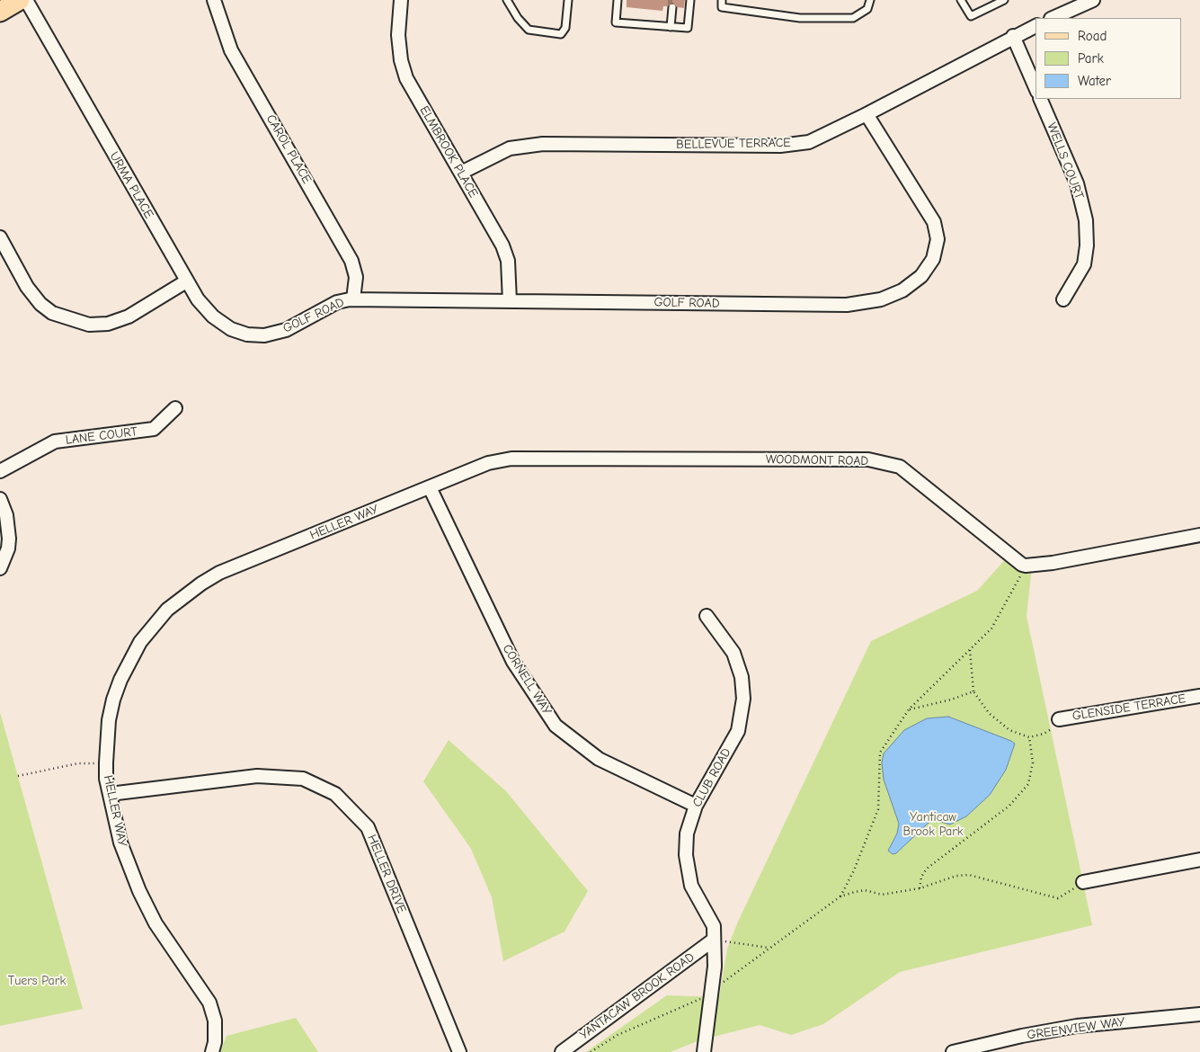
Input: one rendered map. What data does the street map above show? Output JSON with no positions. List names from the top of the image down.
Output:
{
  "streets": {
    "street": [
      "BELLEVUE TERRACE",
      "CAROL PLACE",
      "ELMBROOK PLACE",
      "WELLS COURT",
      "URMA PLACE",
      "GOLF ROAD",
      "LANE COURT",
      "WOODMONT ROAD",
      "HELLER WAY",
      "CORNELL WAY",
      "GLENSIDE TERRACE",
      "CLUB ROAD",
      "HELLER DRIVE",
      "YANTACAW BROOK ROAD",
      "GREENVIEW WAY"
    ]
  },
  "crossings": [
    ["BELLEVUE TERRACE", "ELMBROOK PLACE"],
    ["BELLEVUE TERRACE", "GOLF ROAD"],
    ["CAROL PLACE", "GOLF ROAD"],
    ["ELMBROOK PLACE", "GOLF ROAD"],
    ["URMA PLACE", "GOLF ROAD"],
    ["WOODMONT ROAD", "HELLER WAY"],
    ["WOODMONT ROAD", "CORNELL WAY"],
    ["HELLER WAY", "CORNELL WAY"],
    ["HELLER WAY", "HELLER DRIVE"],
    ["CORNELL WAY", "CLUB ROAD"],
    ["CLUB ROAD", "YANTACAW BROOK ROAD"]
  ],
  "parks": ["Yanticaw Brook Park", "Tuers Park"],
  "legend": ["Road", "Park", "Water"]
}
